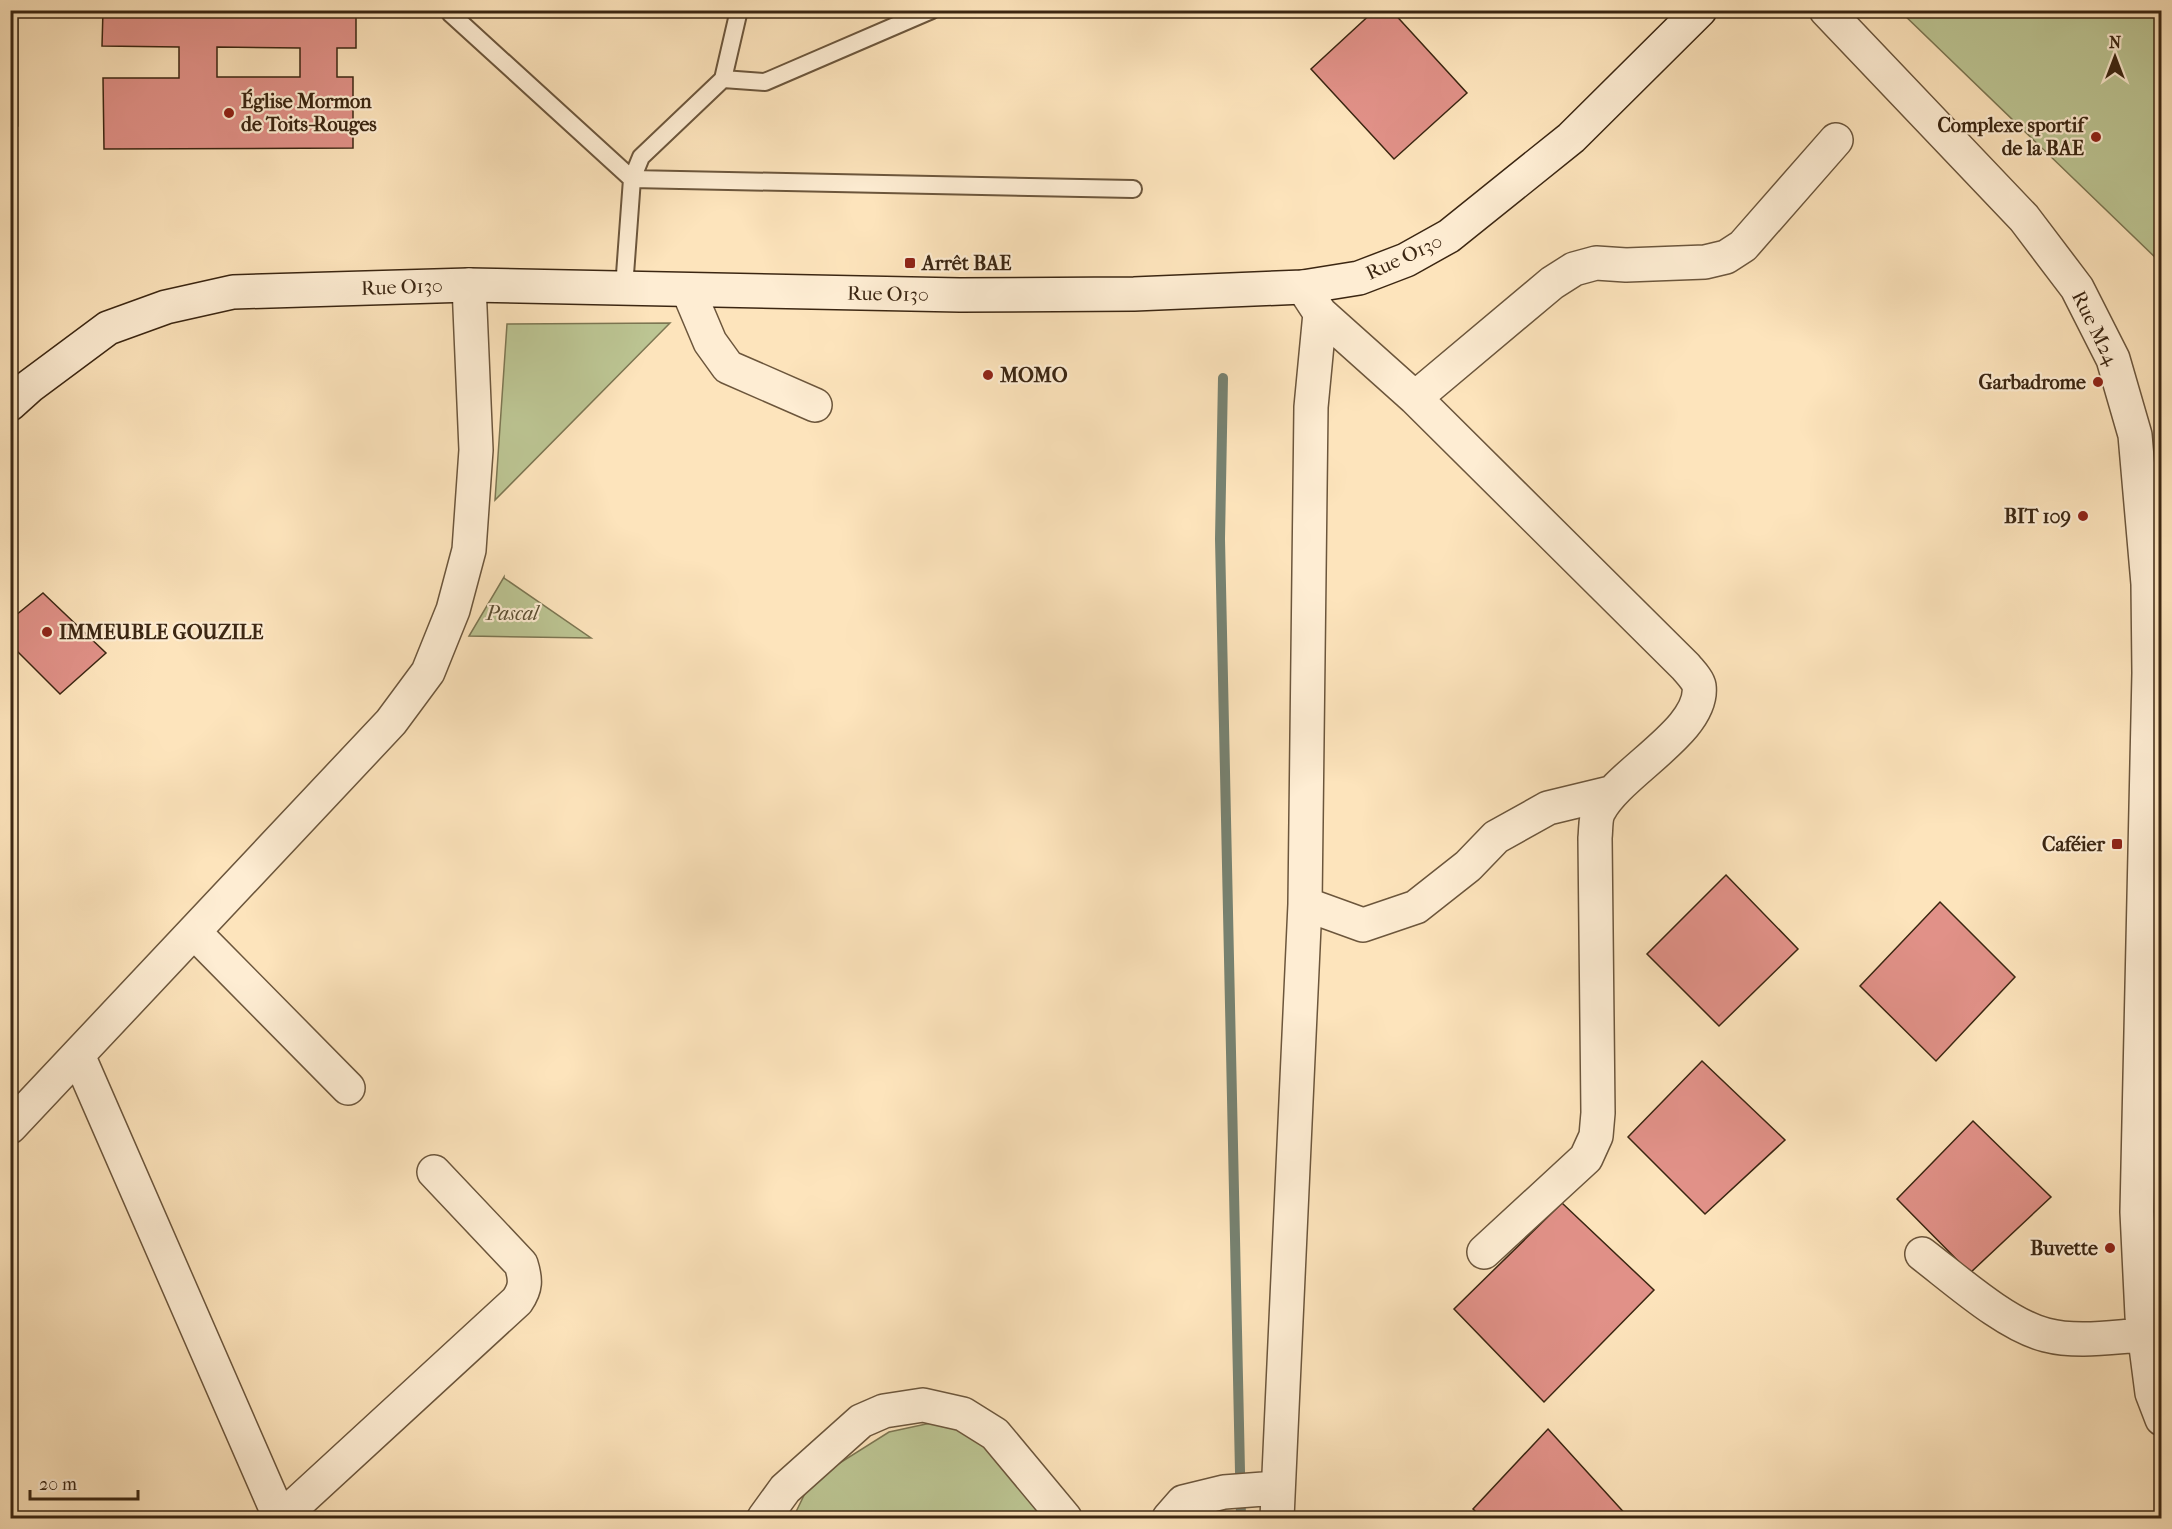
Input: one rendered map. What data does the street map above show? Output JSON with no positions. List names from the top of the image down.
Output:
{
  "streets": {
    "street": ["Rue O130", "Rue M24"]
  },
  "parks": ["Pascal"],
  "places": {
    "other": [
      "Église Mormon de Toits-Rouges",
      "Complexe sportif de la BAE",
      "MOMO",
      "Garbadrome",
      "BIT 109",
      "IMMEUBLE GOUZILE",
      "Buvette"
    ],
    "transit": ["Arrêt BAE", "Caféier"]
  },
  "scale_bar": "20 m",
  "north": "top"
}
